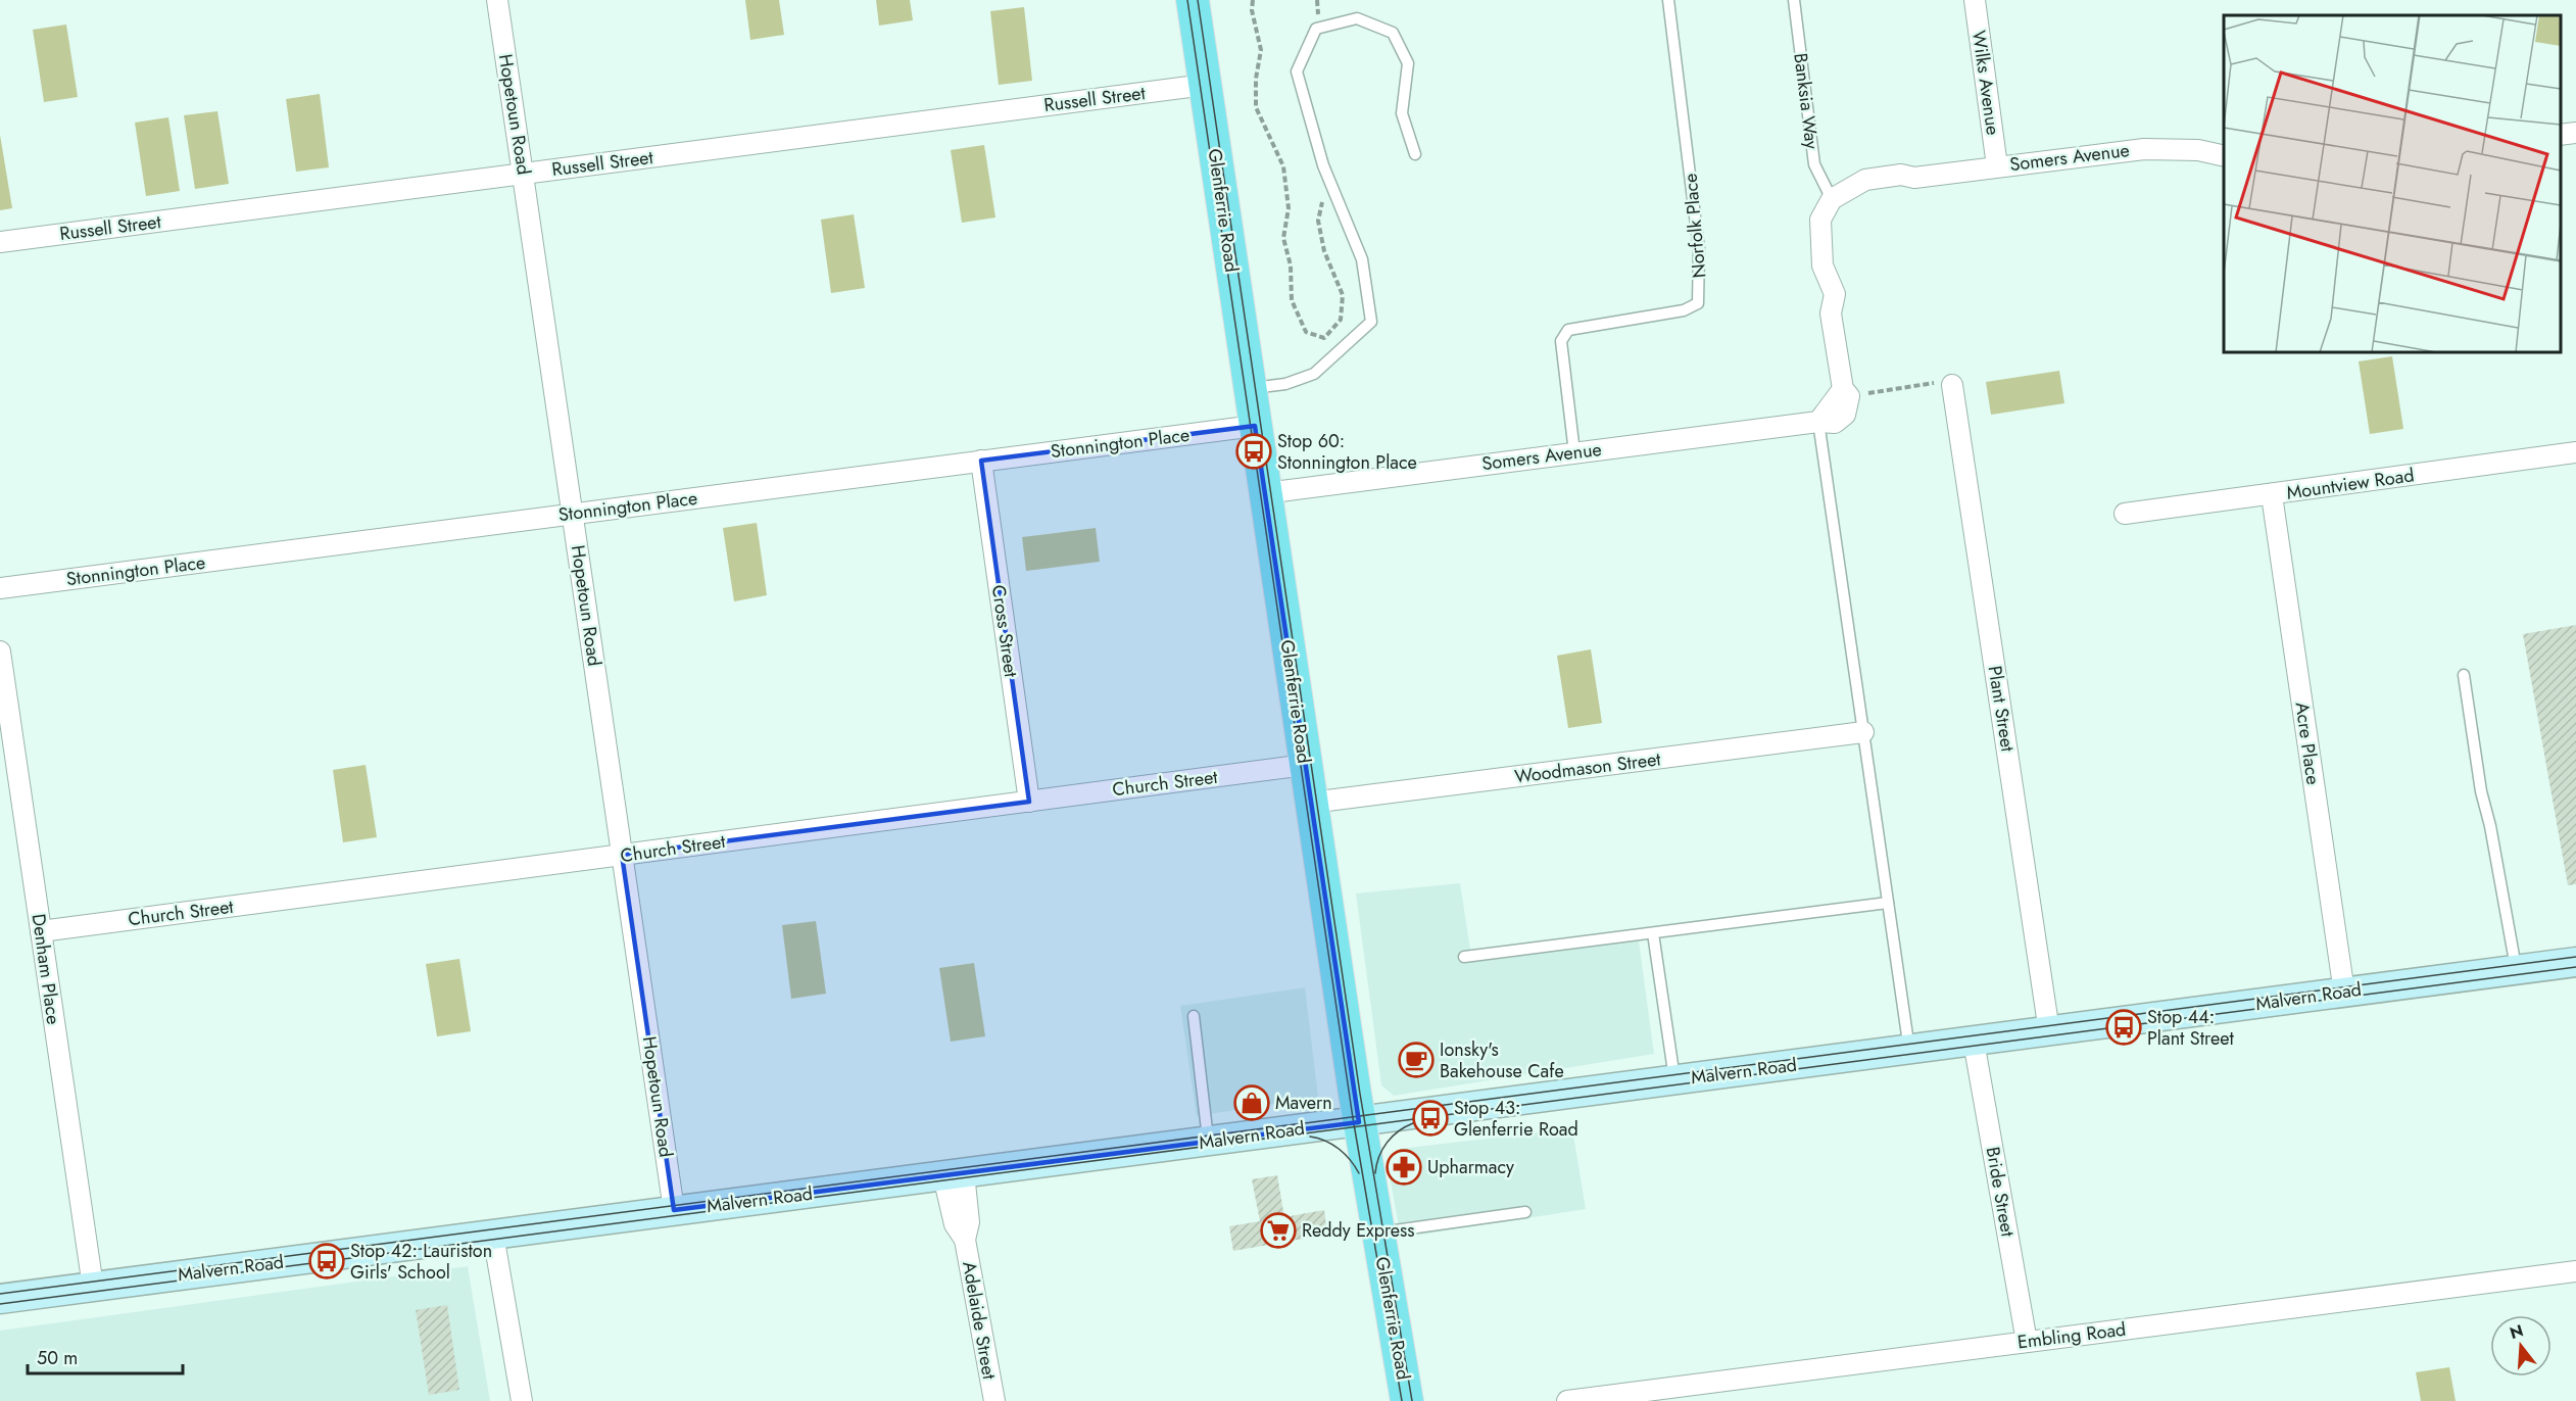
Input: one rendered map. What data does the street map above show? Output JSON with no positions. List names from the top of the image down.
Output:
{
  "streets": {
    "main road": ["Glenferrie Road", "Malvern Road"],
    "street": [
      "Wilks Avenue",
      "Russell Street",
      "Hopetoun Road",
      "Somers Avenue",
      "Stonnington Place",
      "Mountview Road",
      "Cross Street",
      "Plant Street",
      "Acre Place",
      "Woodmason Street",
      "Church Street",
      "Denham Place",
      "Bride Street",
      "Adelaide Street",
      "Embling Road"
    ],
    "lane": ["Banksia Way", "Norfolk Place"]
  },
  "crossings": [
    ["Wilks Avenue", "Somers Avenue"],
    ["Russell Street", "Hopetoun Road"],
    ["Russell Street", "Glenferrie Road"],
    ["Banksia Way", "Somers Avenue"],
    ["Hopetoun Road", "Stonnington Place"],
    ["Hopetoun Road", "Church Street"],
    ["Hopetoun Road", "Malvern Road"],
    ["Somers Avenue", "Glenferrie Road"],
    ["Somers Avenue", "Norfolk Place"],
    ["Glenferrie Road", "Stonnington Place"],
    ["Glenferrie Road", "Woodmason Street"],
    ["Glenferrie Road", "Church Street"],
    ["Glenferrie Road", "Malvern Road"],
    ["Stonnington Place", "Cross Street"],
    ["Mountview Road", "Acre Place"],
    ["Cross Street", "Church Street"],
    ["Plant Street", "Malvern Road"],
    ["Acre Place", "Malvern Road"],
    ["Church Street", "Denham Place"],
    ["Denham Place", "Malvern Road"],
    ["Malvern Road", "Bride Street"],
    ["Malvern Road", "Adelaide Street"],
    ["Bride Street", "Embling Road"]
  ],
  "places": {
    "bus stop": [
      "Stop 60: Stonnington Place",
      "Stop 44: Plant Street",
      "Stop 43: Glenferrie Road",
      "Stop 42: Lauriston Girls' School"
    ],
    "cafe": ["Ionsky's Bakehouse Cafe"],
    "shop": ["Mavern"],
    "pharmacy": ["Upharmacy"],
    "supermarket": ["Reddy Express"]
  },
  "scale_bar": "50 m",
  "north": "top"
}
